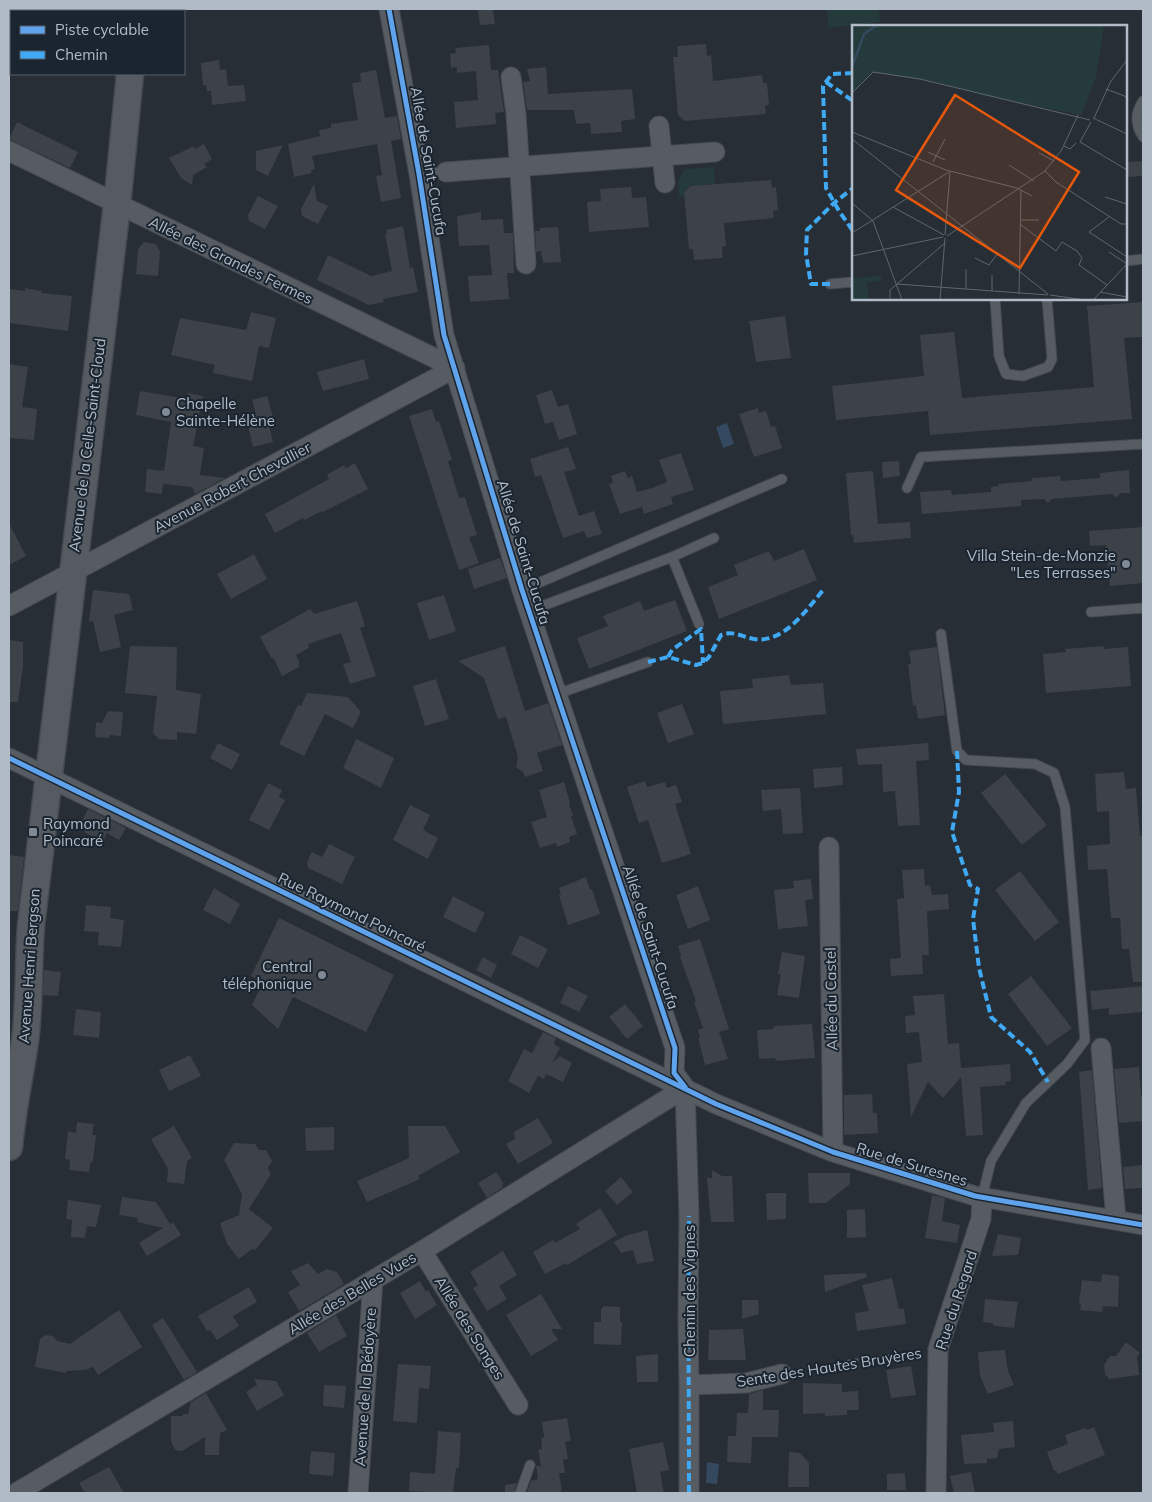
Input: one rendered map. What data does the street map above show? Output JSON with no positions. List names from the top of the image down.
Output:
{
  "streets": {
    "street": [
      "Allée de Saint-Cucufa",
      "Allée des Grandes Fermes",
      "Avenue de la Celle-Saint-Cloud",
      "Avenue Robert Chevallier",
      "Rue Raymond Poincaré",
      "Avenue Henri Bergson",
      "Allée du Castel",
      "Rue de Suresnes",
      "Chemin des Vignes",
      "Allée des Belles Vues",
      "Rue du Regard",
      "Allée des Songes",
      "Sente des Hautes Bruyères",
      "Avenue de la Bédoyère"
    ]
  },
  "crossings": [
    ["Allée de Saint-Cucufa", "Allée des Grandes Fermes"],
    ["Allée de Saint-Cucufa", "Avenue Robert Chevallier"],
    ["Allée de Saint-Cucufa", "Rue Raymond Poincaré"],
    ["Allée de Saint-Cucufa", "Rue de Suresnes"],
    ["Allée de Saint-Cucufa", "Chemin des Vignes"],
    ["Allée de Saint-Cucufa", "Allée des Belles Vues"],
    ["Allée des Grandes Fermes", "Avenue de la Celle-Saint-Cloud"],
    ["Allée des Grandes Fermes", "Avenue Robert Chevallier"],
    ["Avenue de la Celle-Saint-Cloud", "Avenue Robert Chevallier"],
    ["Avenue de la Celle-Saint-Cloud", "Rue Raymond Poincaré"],
    ["Avenue de la Celle-Saint-Cloud", "Avenue Henri Bergson"],
    ["Rue Raymond Poincaré", "Rue de Suresnes"],
    ["Rue Raymond Poincaré", "Chemin des Vignes"],
    ["Rue Raymond Poincaré", "Allée des Belles Vues"],
    ["Allée du Castel", "Rue de Suresnes"],
    ["Rue de Suresnes", "Chemin des Vignes"],
    ["Rue de Suresnes", "Allée des Belles Vues"],
    ["Rue de Suresnes", "Rue du Regard"],
    ["Chemin des Vignes", "Allée des Belles Vues"],
    ["Chemin des Vignes", "Sente des Hautes Bruyères"],
    ["Allée des Belles Vues", "Allée des Songes"],
    ["Allée des Belles Vues", "Avenue de la Bédoyère"],
    ["Rue du Regard", "Sente des Hautes Bruyères"]
  ],
  "places": {
    "other": ["Chapelle Sainte-Hélène", "Villa Stein-de-Monzie \"Les Terrasses\"", "Central téléphonique"],
    "transit": ["Raymond Poincaré"]
  },
  "legend": ["Piste cyclable", "Chemin"]
}
